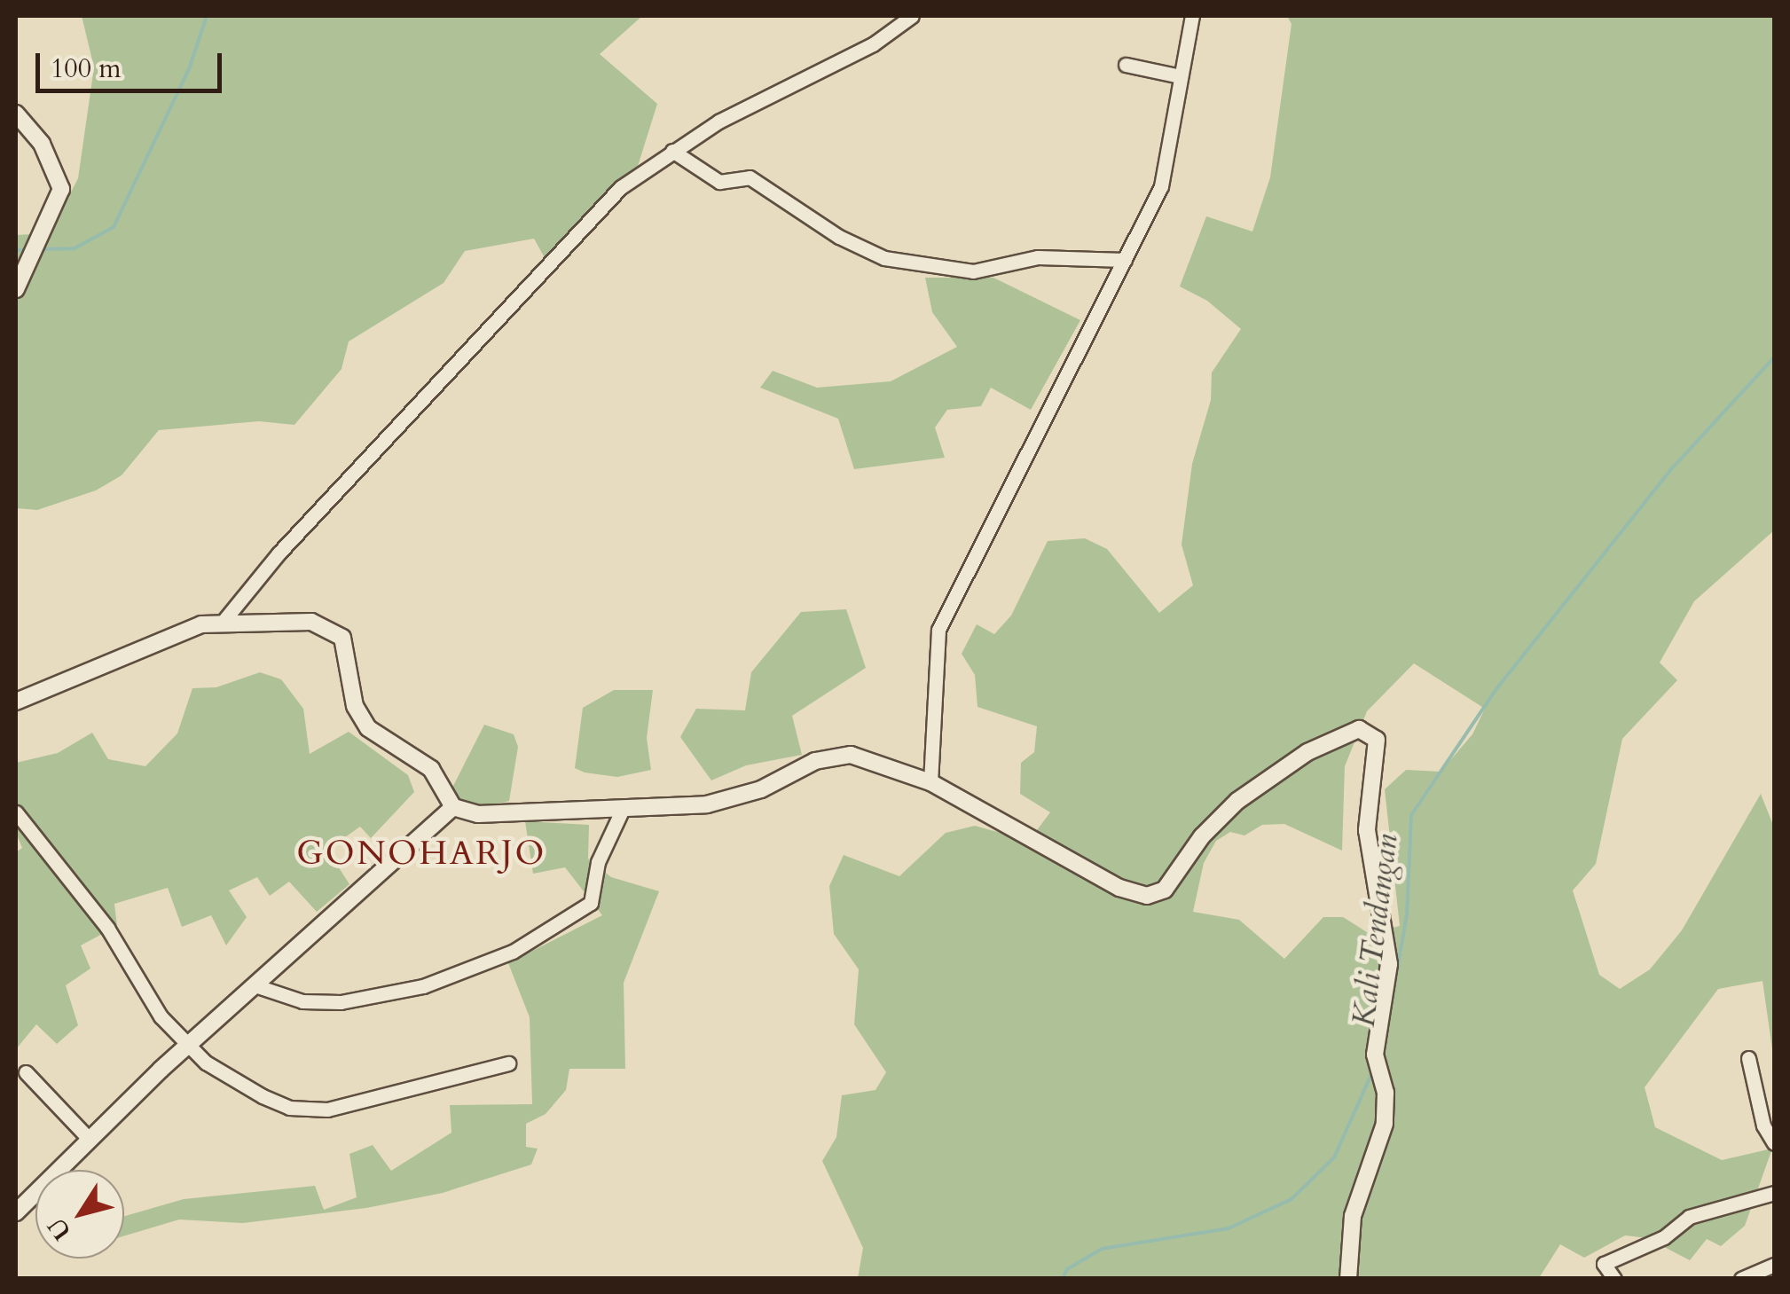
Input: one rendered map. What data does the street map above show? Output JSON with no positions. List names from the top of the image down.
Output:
{
  "districts": ["GONOHARJO"],
  "water": ["Kali Tendangan"],
  "scale_bar": "100 m",
  "north": "bottom left"
}
